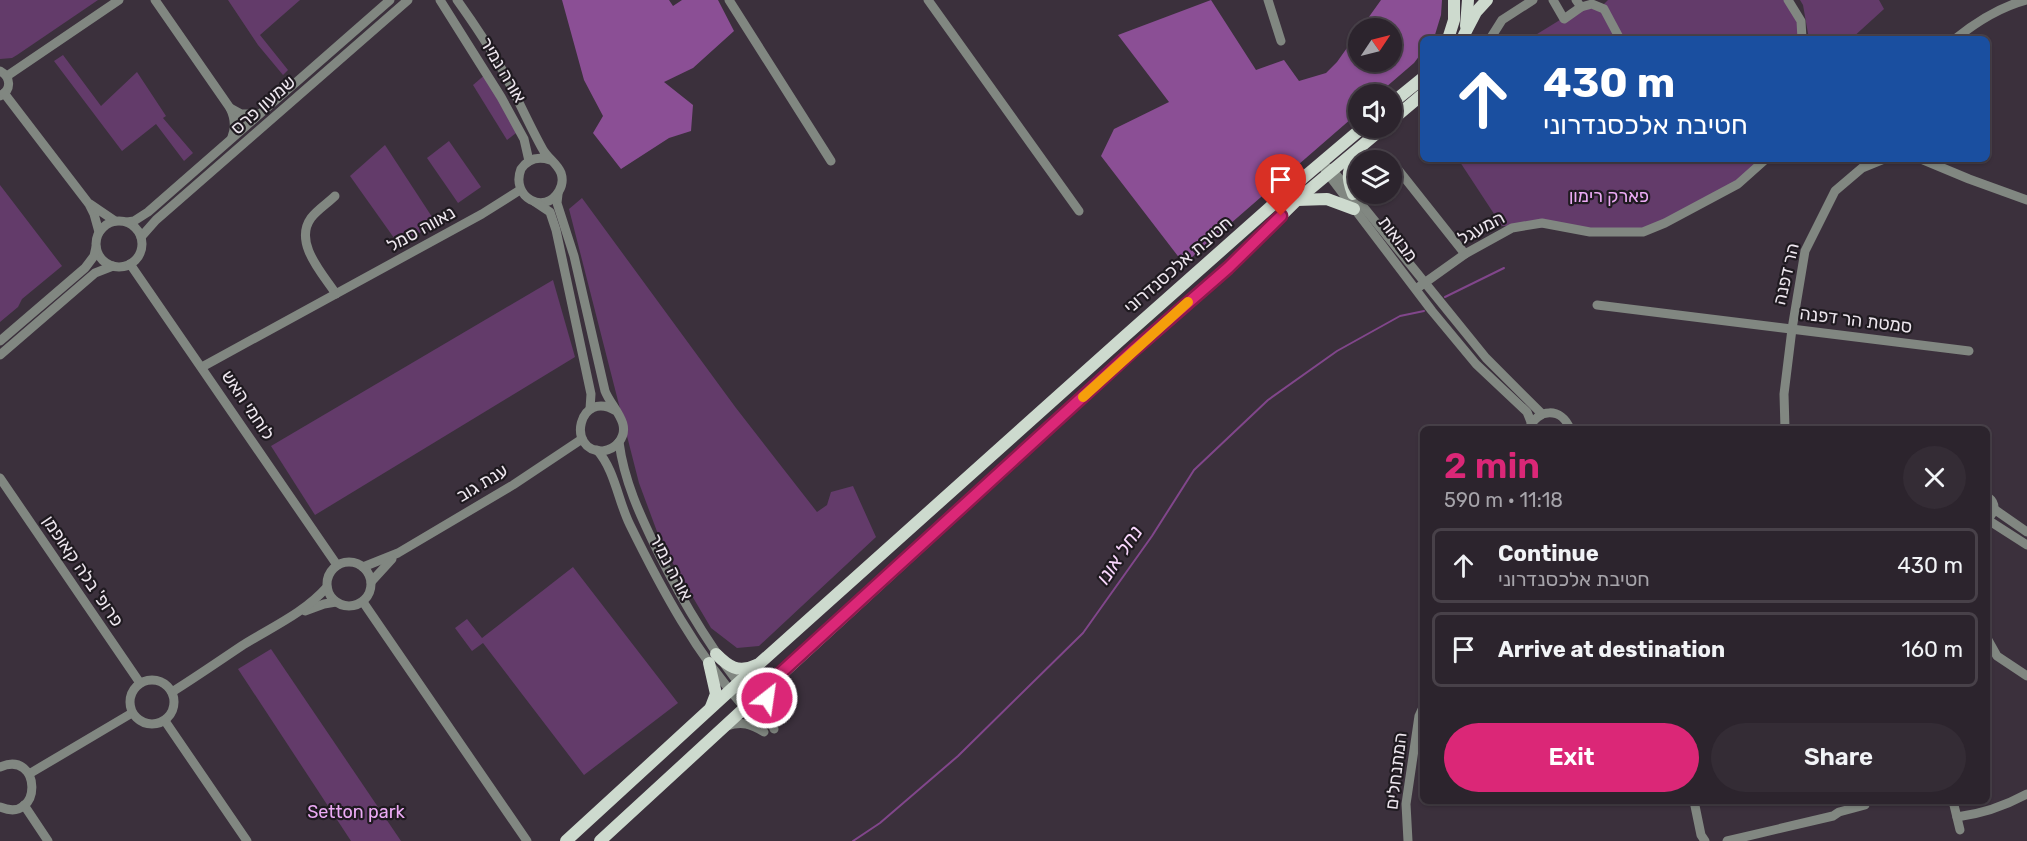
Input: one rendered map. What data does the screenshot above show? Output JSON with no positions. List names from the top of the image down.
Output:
{
  "streets": {
    "main road": ["חטיבת אלכסנדרוני"],
    "street": [
      "אורה נמיר",
      "שמעון פרס",
      "המעגל",
      "נאווה סמל",
      "מבואות",
      "הר דפנה",
      "סמטת הר דפנה",
      "לוחמי האש",
      "ענת גוב",
      "פרופ' בלה קאופמן",
      "המתנחלים"
    ]
  },
  "crossings": [
    ["אורה נמיר", "נאווה סמל"],
    ["אורה נמיר", "חטיבת אלכסנדרוני"],
    ["אורה נמיר", "ענת גוב"],
    ["שמעון פרס", "לוחמי האש"],
    ["המעגל", "מבואות"],
    ["נאווה סמל", "לוחמי האש"],
    ["מבואות", "חטיבת אלכסנדרוני"],
    ["הר דפנה", "סמטת הר דפנה"],
    ["לוחמי האש", "ענת גוב"]
  ],
  "water": ["נחל אונו"],
  "parks": ["פארק רימון", "Setton park"],
  "north": "top right",
  "page": {
    "turn": ["430 m", "חטיבת אלכסנדרוני"],
    "heading": ["2 min", "590 m · 11:18"],
    "list": [
      {
        "name": "Continue",
        "note": "חטיבת אלכסנדרוני",
        "value": "430 m"
      },
      {
        "name": "Arrive at destination",
        "value": "160 m"
      }
    ],
    "buttons": ["Exit", "Share"]
  }
}
